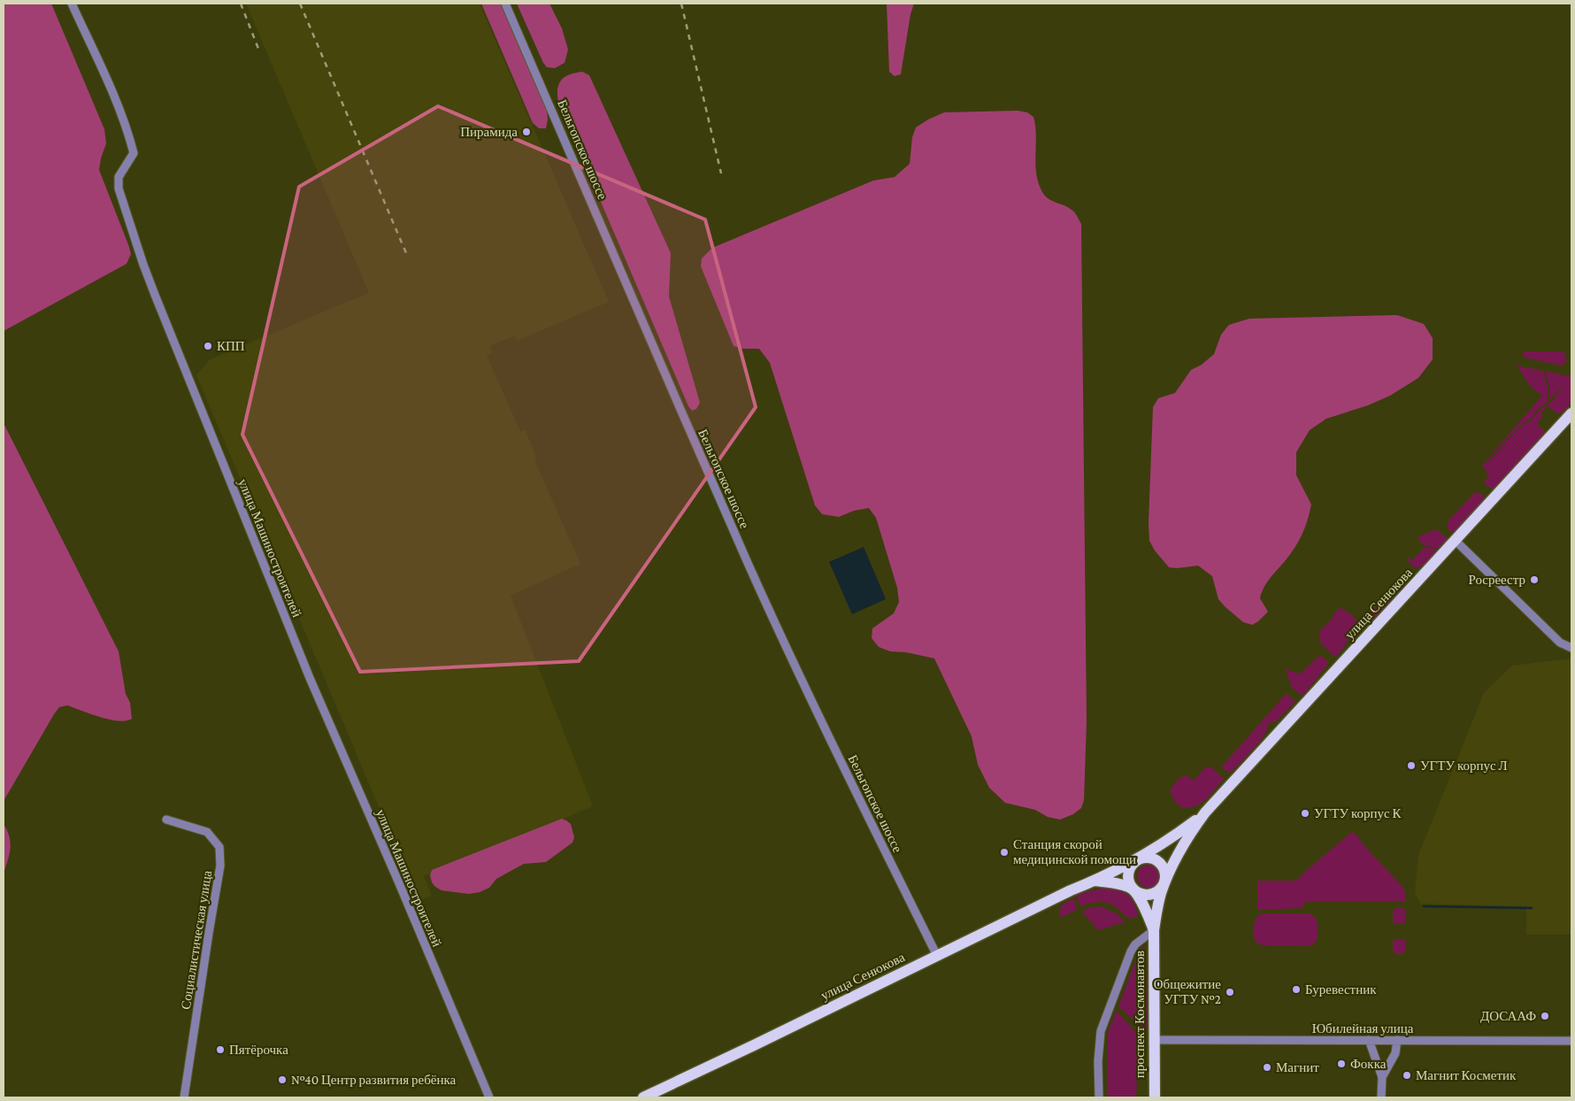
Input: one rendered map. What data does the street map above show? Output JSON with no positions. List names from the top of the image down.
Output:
{
  "streets": {
    "main road": ["улица Сенюкова", "проспект Космонавтов"],
    "street": [
      "Бельгопское шоссе",
      "улица Машиностроителей",
      "Социалистическая улица",
      "Юбилейная улица"
    ]
  },
  "crossings": [
    ["Бельгопское шоссе", "улица Сенюкова"],
    ["улица Сенюкова", "проспект Космонавтов"],
    ["проспект Космонавтов", "Юбилейная улица"]
  ],
  "places": [
    "Пирамида",
    "КПП",
    "Росреестр",
    "УГТУ корпус Л",
    "УГТУ корпус К",
    "Станция скорой медицинской помощи",
    "Буревестник",
    "Общежитие УГТУ №2",
    "ДОСААФ",
    "Пятёрочка",
    "Фокка",
    "Магнит",
    "Магнит Косметик",
    "№40 Центр развития ребёнка"
  ]
}
